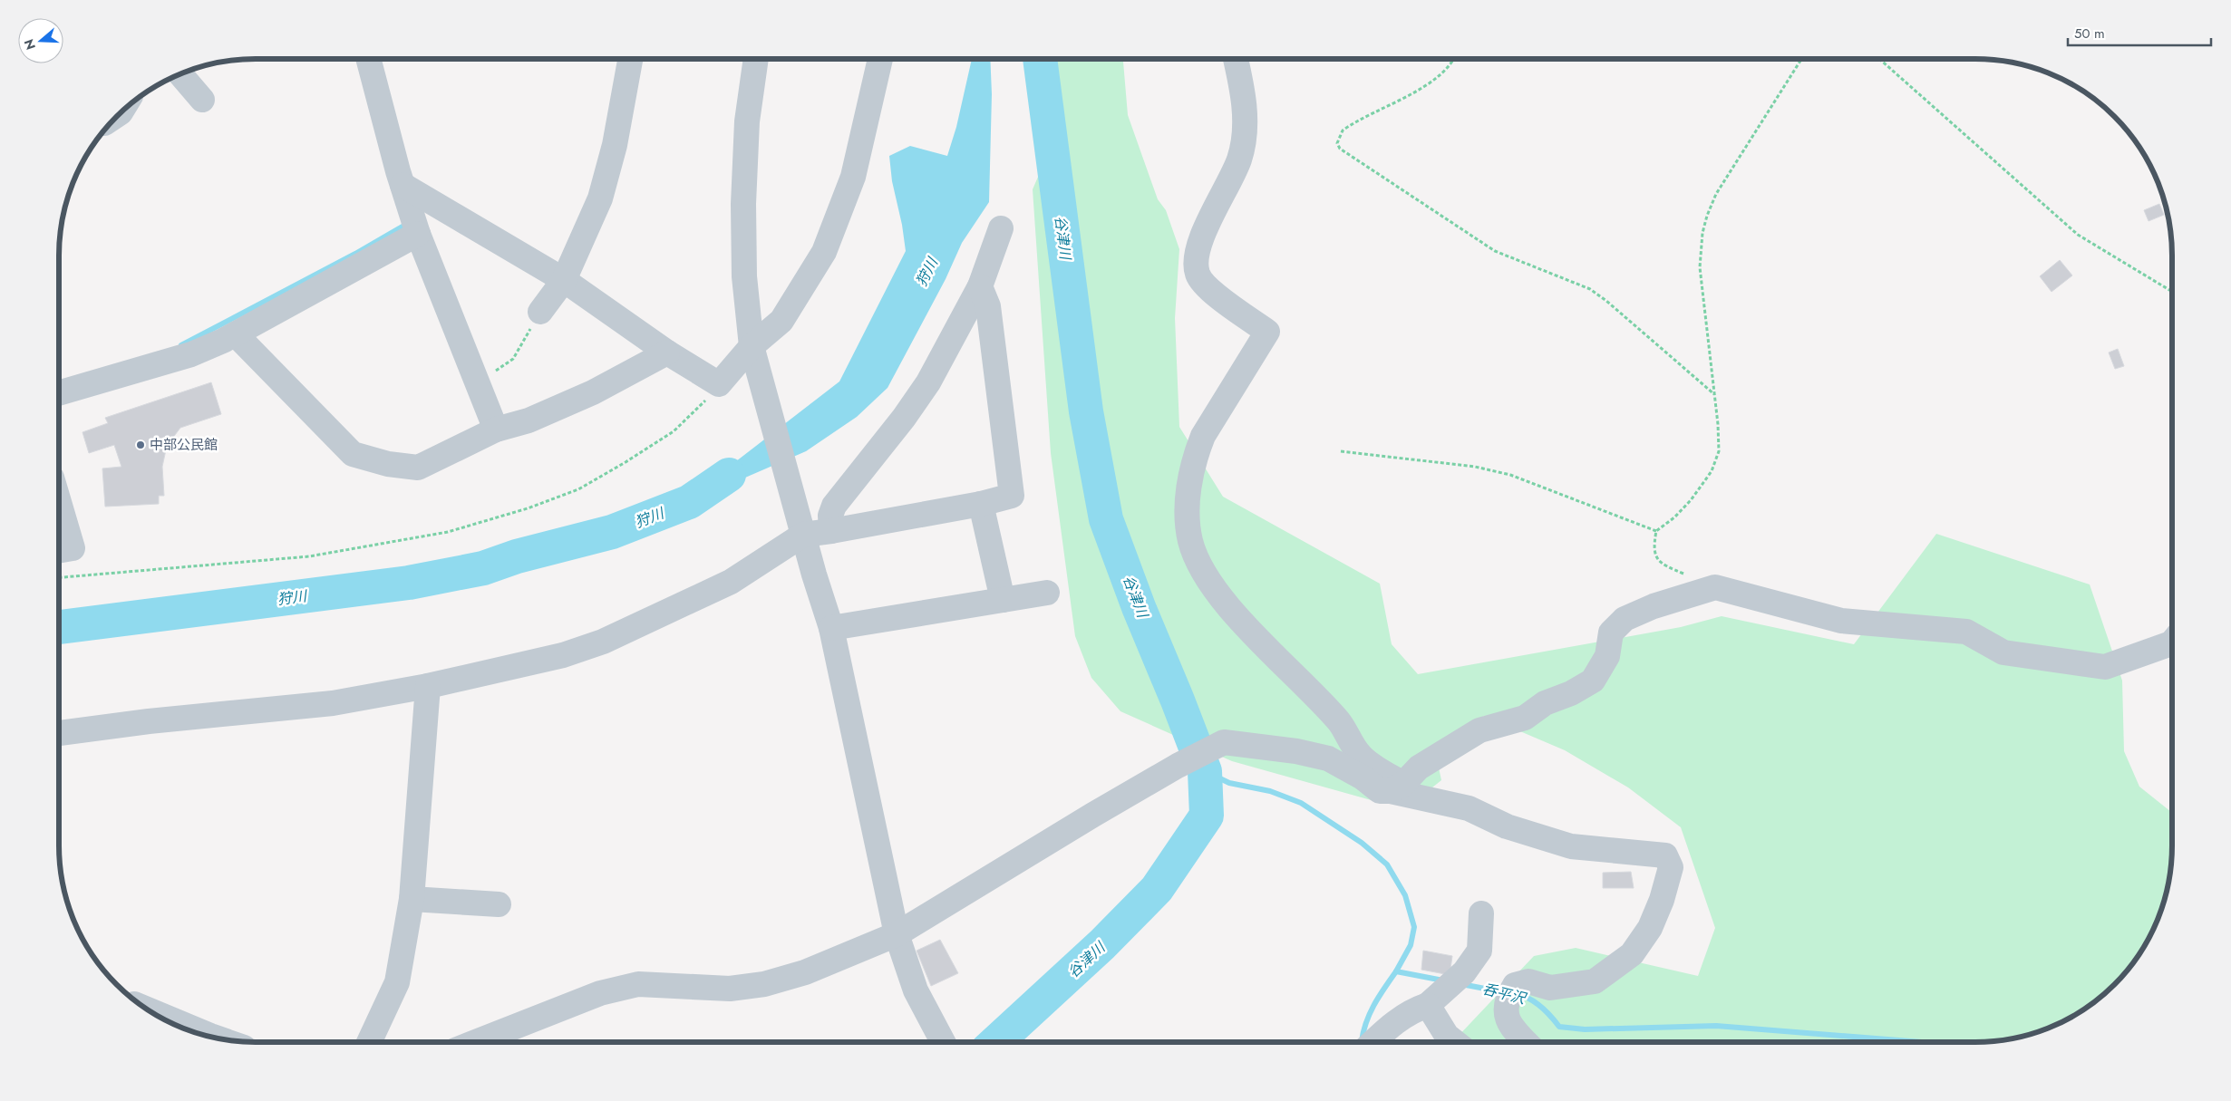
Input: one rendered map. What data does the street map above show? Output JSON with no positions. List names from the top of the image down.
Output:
{
  "water": ["谷津川", "狩川", "呑平沢"],
  "places": ["中部公民館"],
  "scale_bar": "50 m",
  "north": "left"
}
